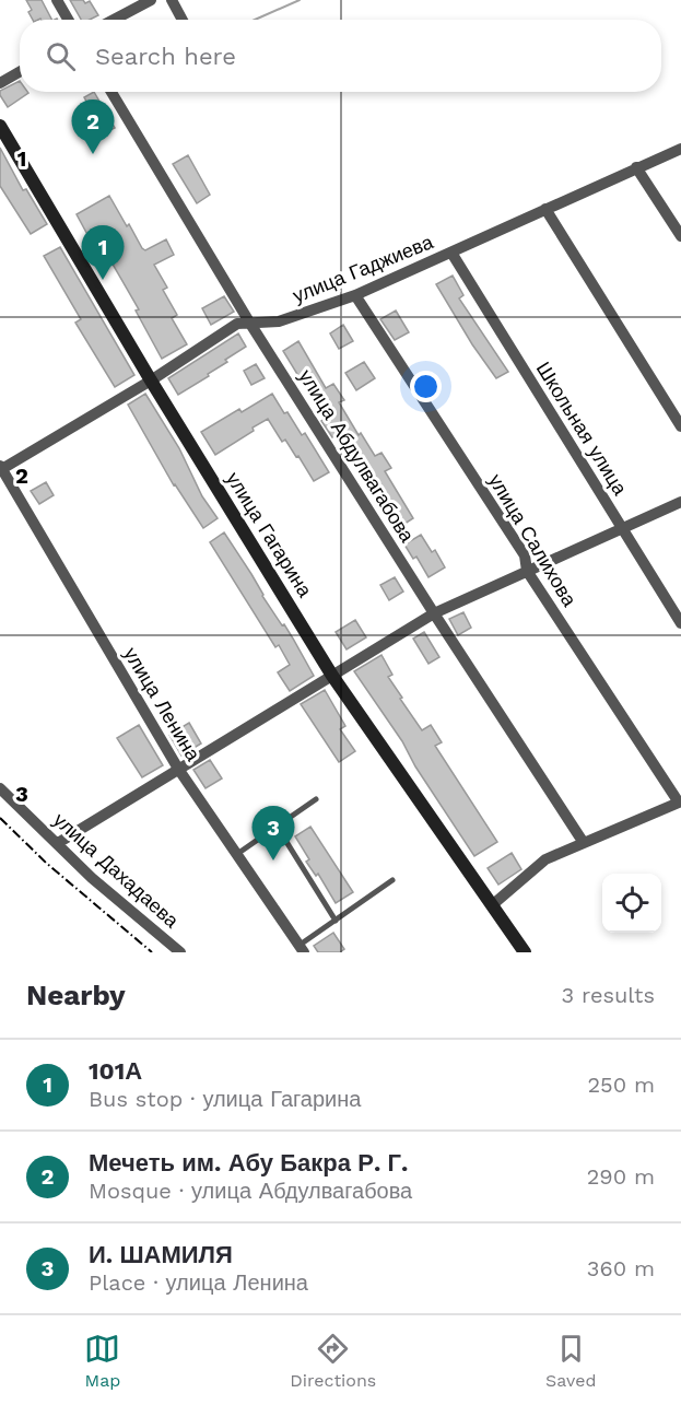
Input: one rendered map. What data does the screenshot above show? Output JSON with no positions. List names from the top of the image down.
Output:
{
  "streets": {
    "street": [
      "улица Гаджиева",
      "Школьная улица",
      "улица Абдулвагабова",
      "улица Гагарина",
      "улица Салихова",
      "улица Ленина",
      "улица Дахадаева"
    ]
  },
  "crossings": [
    ["улица Гаджиева", "Школьная улица"],
    ["улица Гаджиева", "улица Абдулвагабова"],
    ["улица Гаджиева", "улица Гагарина"],
    ["улица Гаджиева", "улица Салихова"],
    ["улица Гаджиева", "улица Ленина"]
  ],
  "page": {
    "search": "Search here",
    "pins": ["2", "1", "3"],
    "heading": ["Nearby", "3 results"],
    "list": [
      {
        "mark": "1",
        "name": "101А",
        "note": "Bus stop · улица Гагарина",
        "value": "250 m"
      },
      {
        "mark": "2",
        "name": "Мечеть им. Абу Бакра Р. Г.",
        "note": "Mosque · улица Абдулвагабова",
        "value": "290 m"
      },
      {
        "mark": "3",
        "name": "И. ШАМИЛЯ",
        "note": "Place · улица Ленина",
        "value": "360 m"
      }
    ],
    "nav": ["Map", "Directions", "Saved"]
  },
  "grid": {
    "rows": ["1", "2", "3"]
  }
}
